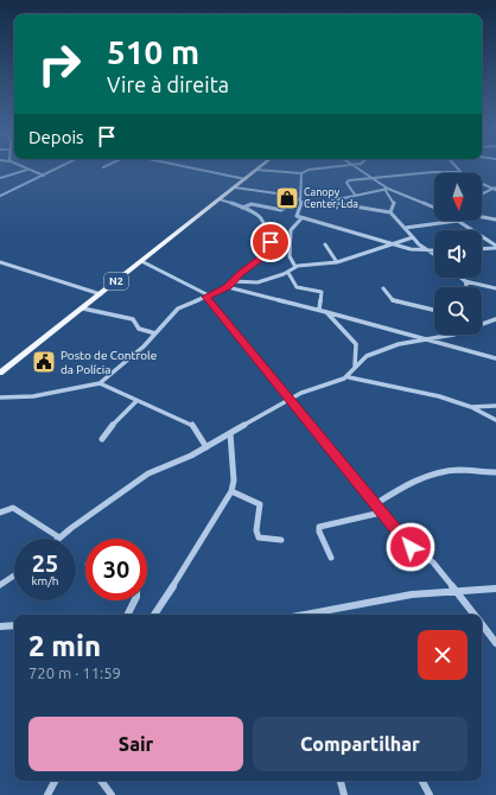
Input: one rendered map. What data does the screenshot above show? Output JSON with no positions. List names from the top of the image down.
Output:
{
  "streets": {
    "main road": ["N2"]
  },
  "places": {
    "shop": ["Canopy Center, Lda"],
    "public building": ["Posto de Controle da Polícia"]
  },
  "north": "bottom",
  "page": {
    "turn": ["510 m", "Vire à direita"],
    "then": "Depois",
    "speed": "25 km/h",
    "limit": "30",
    "heading": ["2 min", "720 m · 11:59"],
    "buttons": ["Sair", "Compartilhar"]
  }
}
